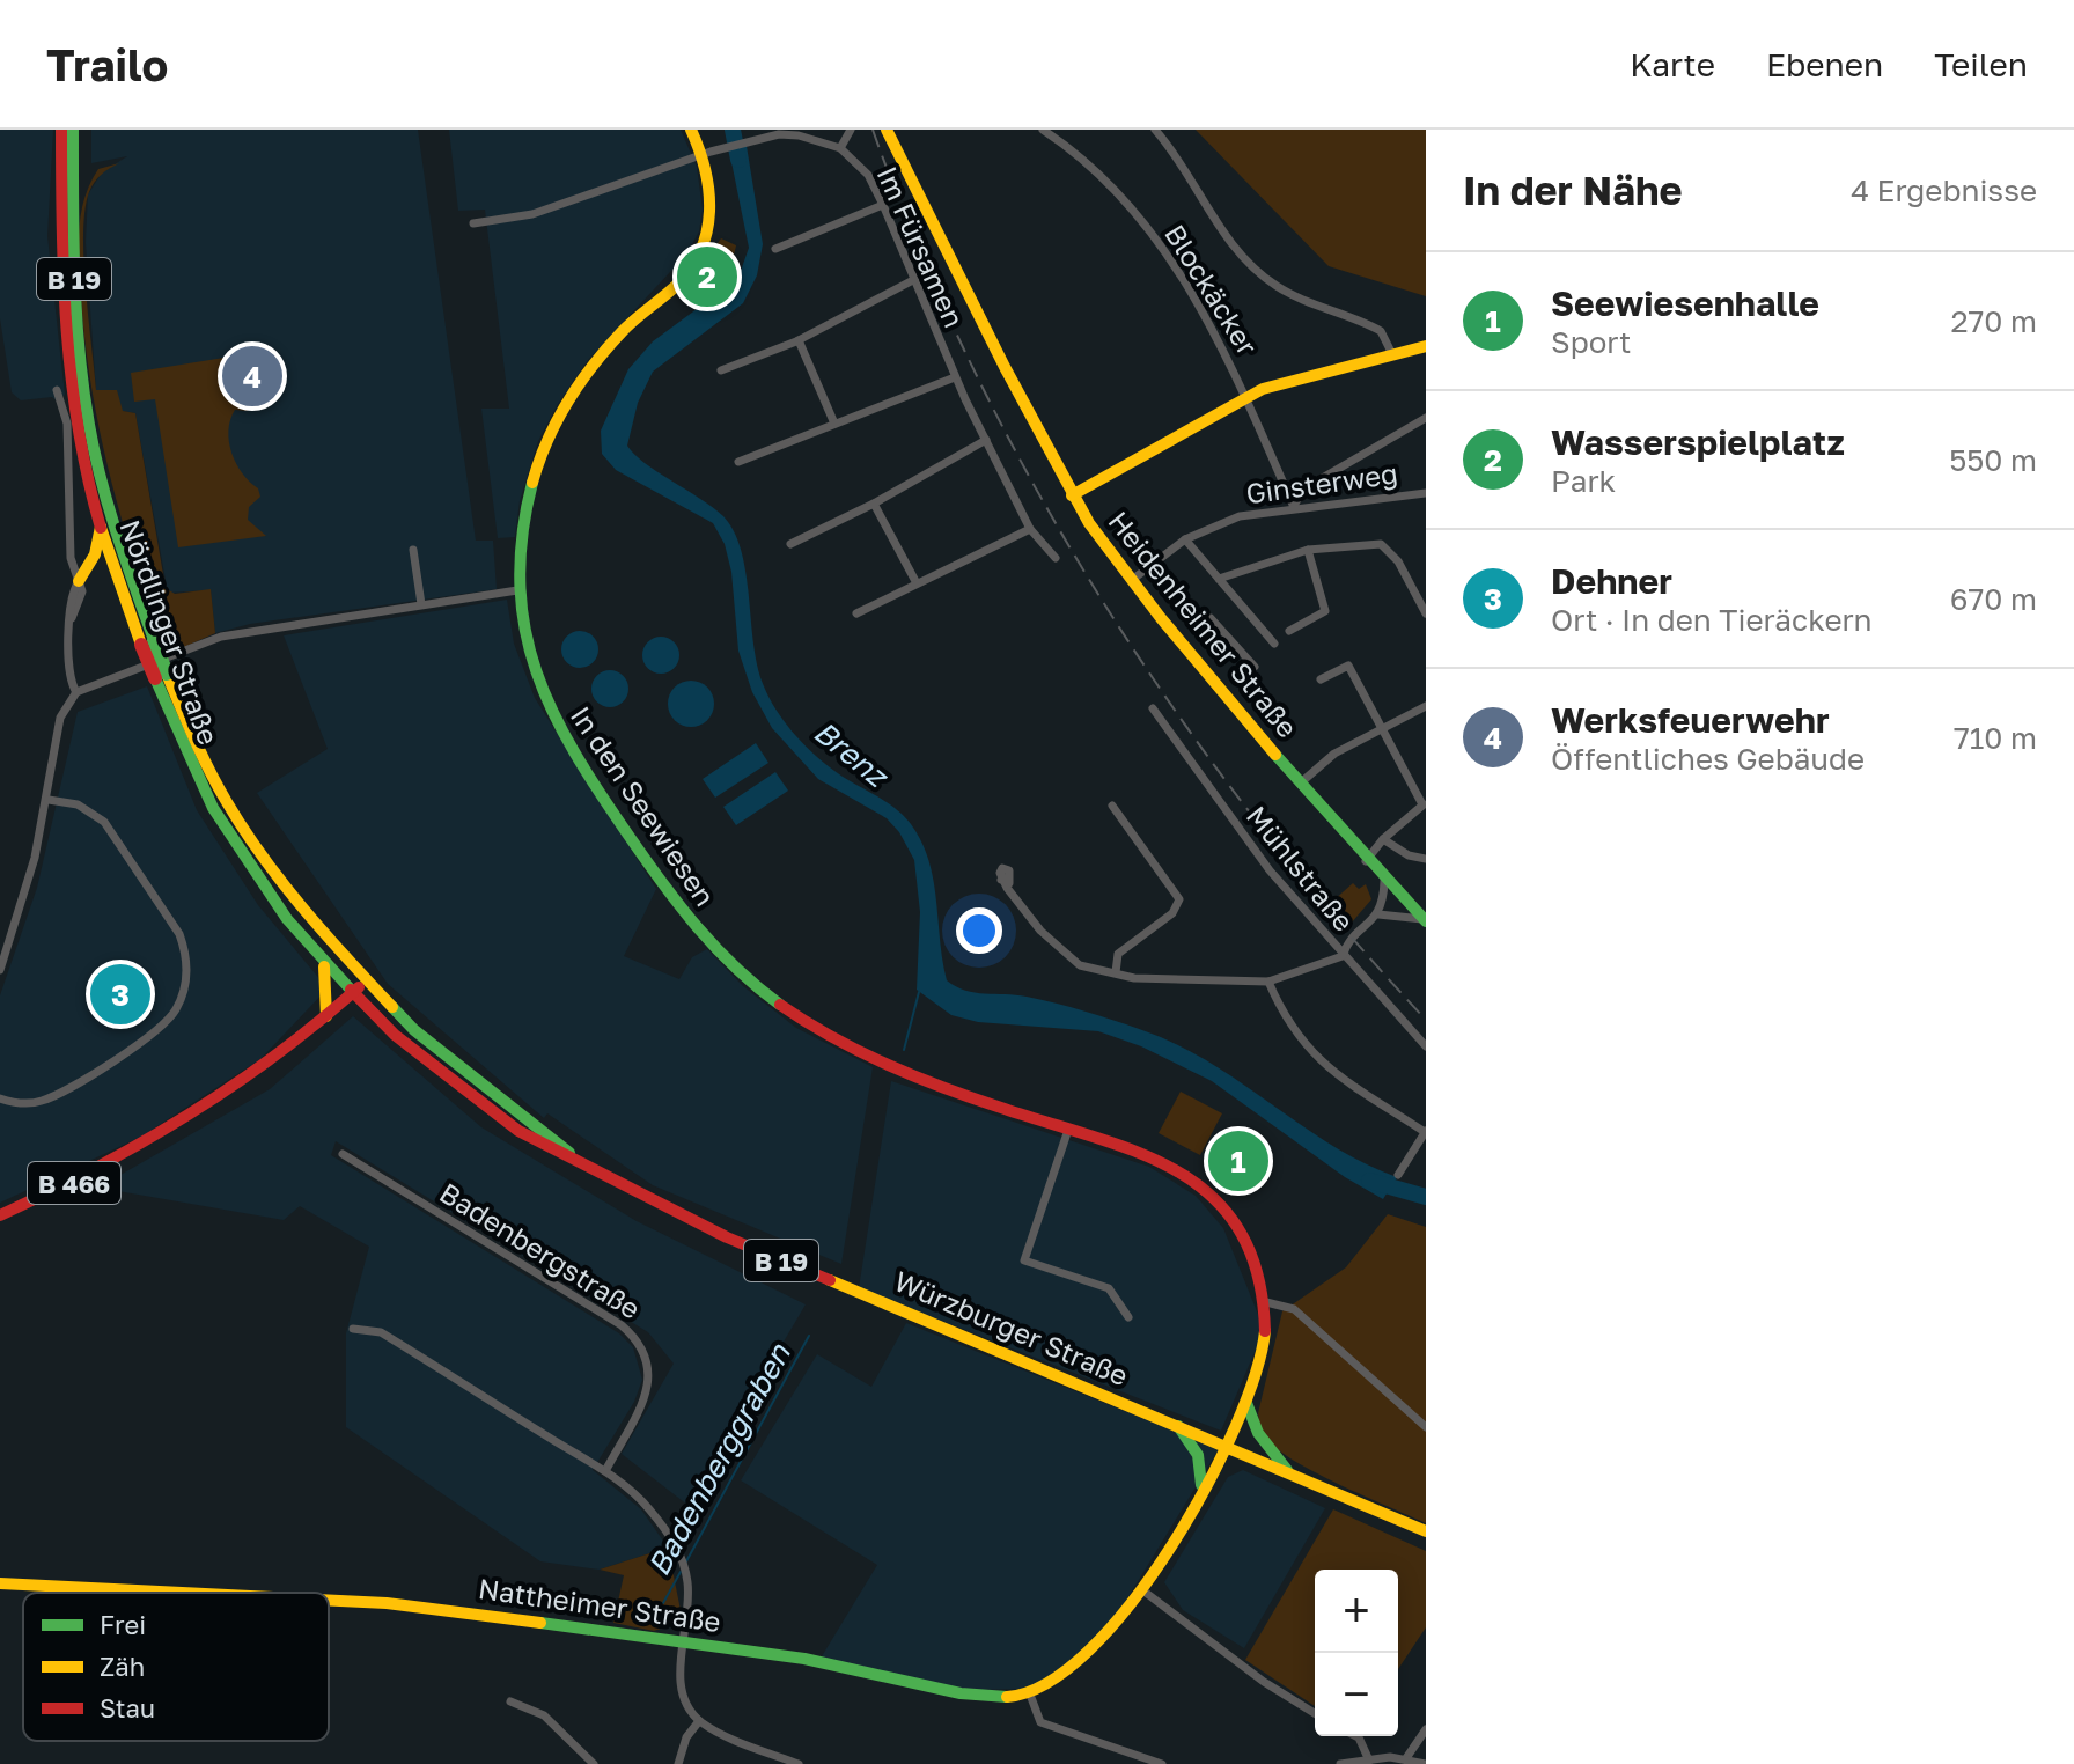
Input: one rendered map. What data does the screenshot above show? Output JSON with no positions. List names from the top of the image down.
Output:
{
  "streets": {
    "street": [
      "Im Fürsamen",
      "B 19",
      "Blockäcker",
      "Ginsterweg",
      "Heidenheimer Straße",
      "Nördlinger Straße",
      "In den Seewiesen",
      "Mühlstraße",
      "B 466",
      "Badenbergstraße",
      "Würzburger Straße",
      "Nattheimer Straße"
    ]
  },
  "crossings": [
    ["Im Fürsamen", "In den Seewiesen"],
    ["Blockäcker", "Ginsterweg"],
    ["Ginsterweg", "Heidenheimer Straße"],
    ["Nördlinger Straße", "B 466"],
    ["Nördlinger Straße", "Würzburger Straße"],
    ["In den Seewiesen", "Würzburger Straße"],
    ["In den Seewiesen", "Nattheimer Straße"],
    ["B 466", "Würzburger Straße"]
  ],
  "water": ["Brenz", "Badenberggraben"],
  "legend": ["Frei", "Zäh", "Stau"],
  "page": {
    "header": "Trailo",
    "nav": ["Karte", "Ebenen", "Teilen"],
    "heading": ["In der Nähe", "4 Ergebnisse"],
    "pins": [
      "2",
      "4",
      "3",
      "1"
    ],
    "list": [
      {
        "mark": "1",
        "name": "Seewiesenhalle",
        "note": "Sport",
        "value": "270 m"
      },
      {
        "mark": "2",
        "name": "Wasserspielplatz",
        "note": "Park",
        "value": "550 m"
      },
      {
        "mark": "3",
        "name": "Dehner",
        "note": "Ort · In den Tieräckern",
        "value": "670 m"
      },
      {
        "mark": "4",
        "name": "Werksfeuerwehr",
        "note": "Öffentliches Gebäude",
        "value": "710 m"
      }
    ],
    "map_buttons": ["+", "−"]
  }
}
